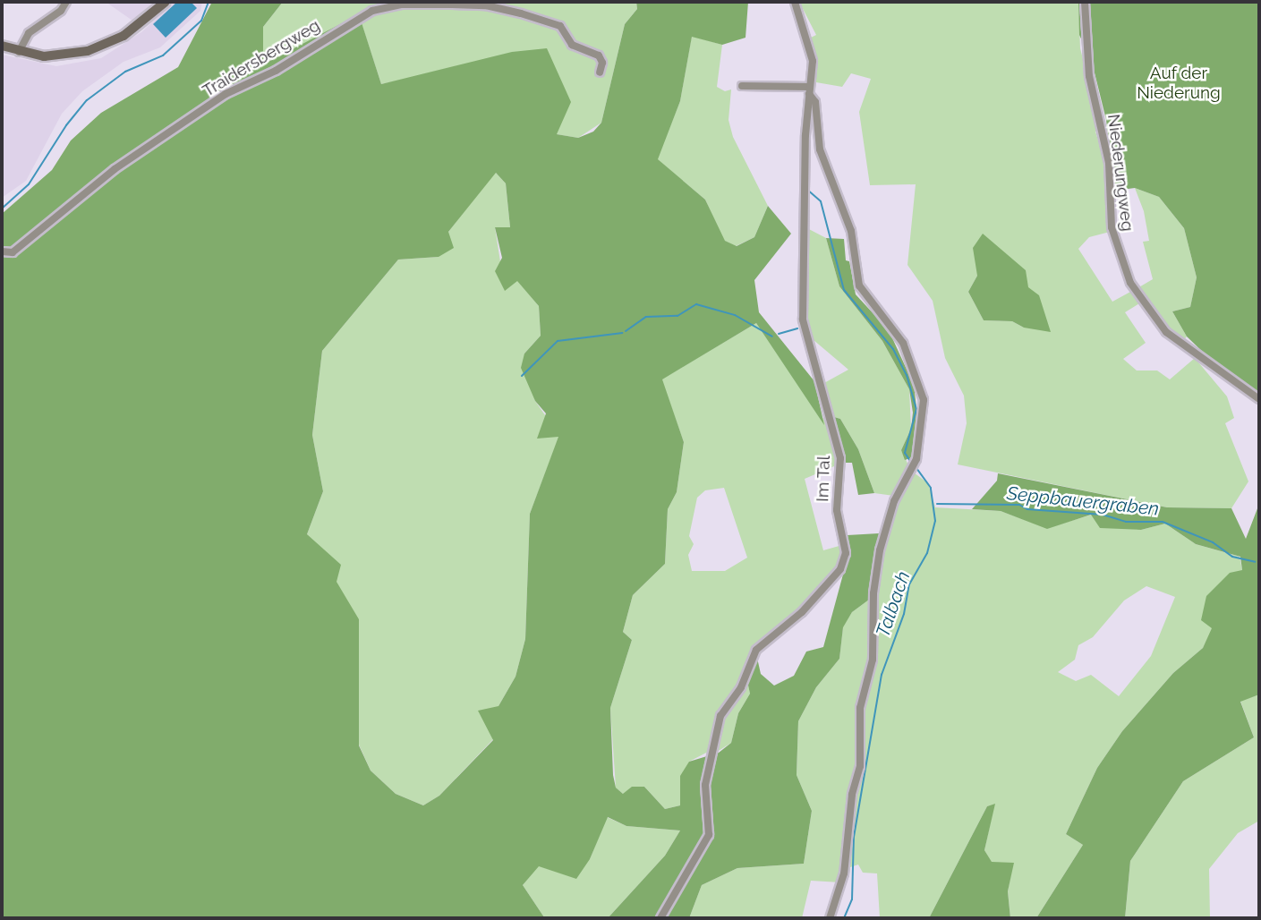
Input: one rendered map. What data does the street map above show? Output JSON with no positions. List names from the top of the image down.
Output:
{
  "streets": {
    "street": ["Traidersbergweg", "Niederungweg", "Im Tal"]
  },
  "water": ["Seppbauergraben", "Talbach"],
  "parks": ["Auf der Niederung"]
}
